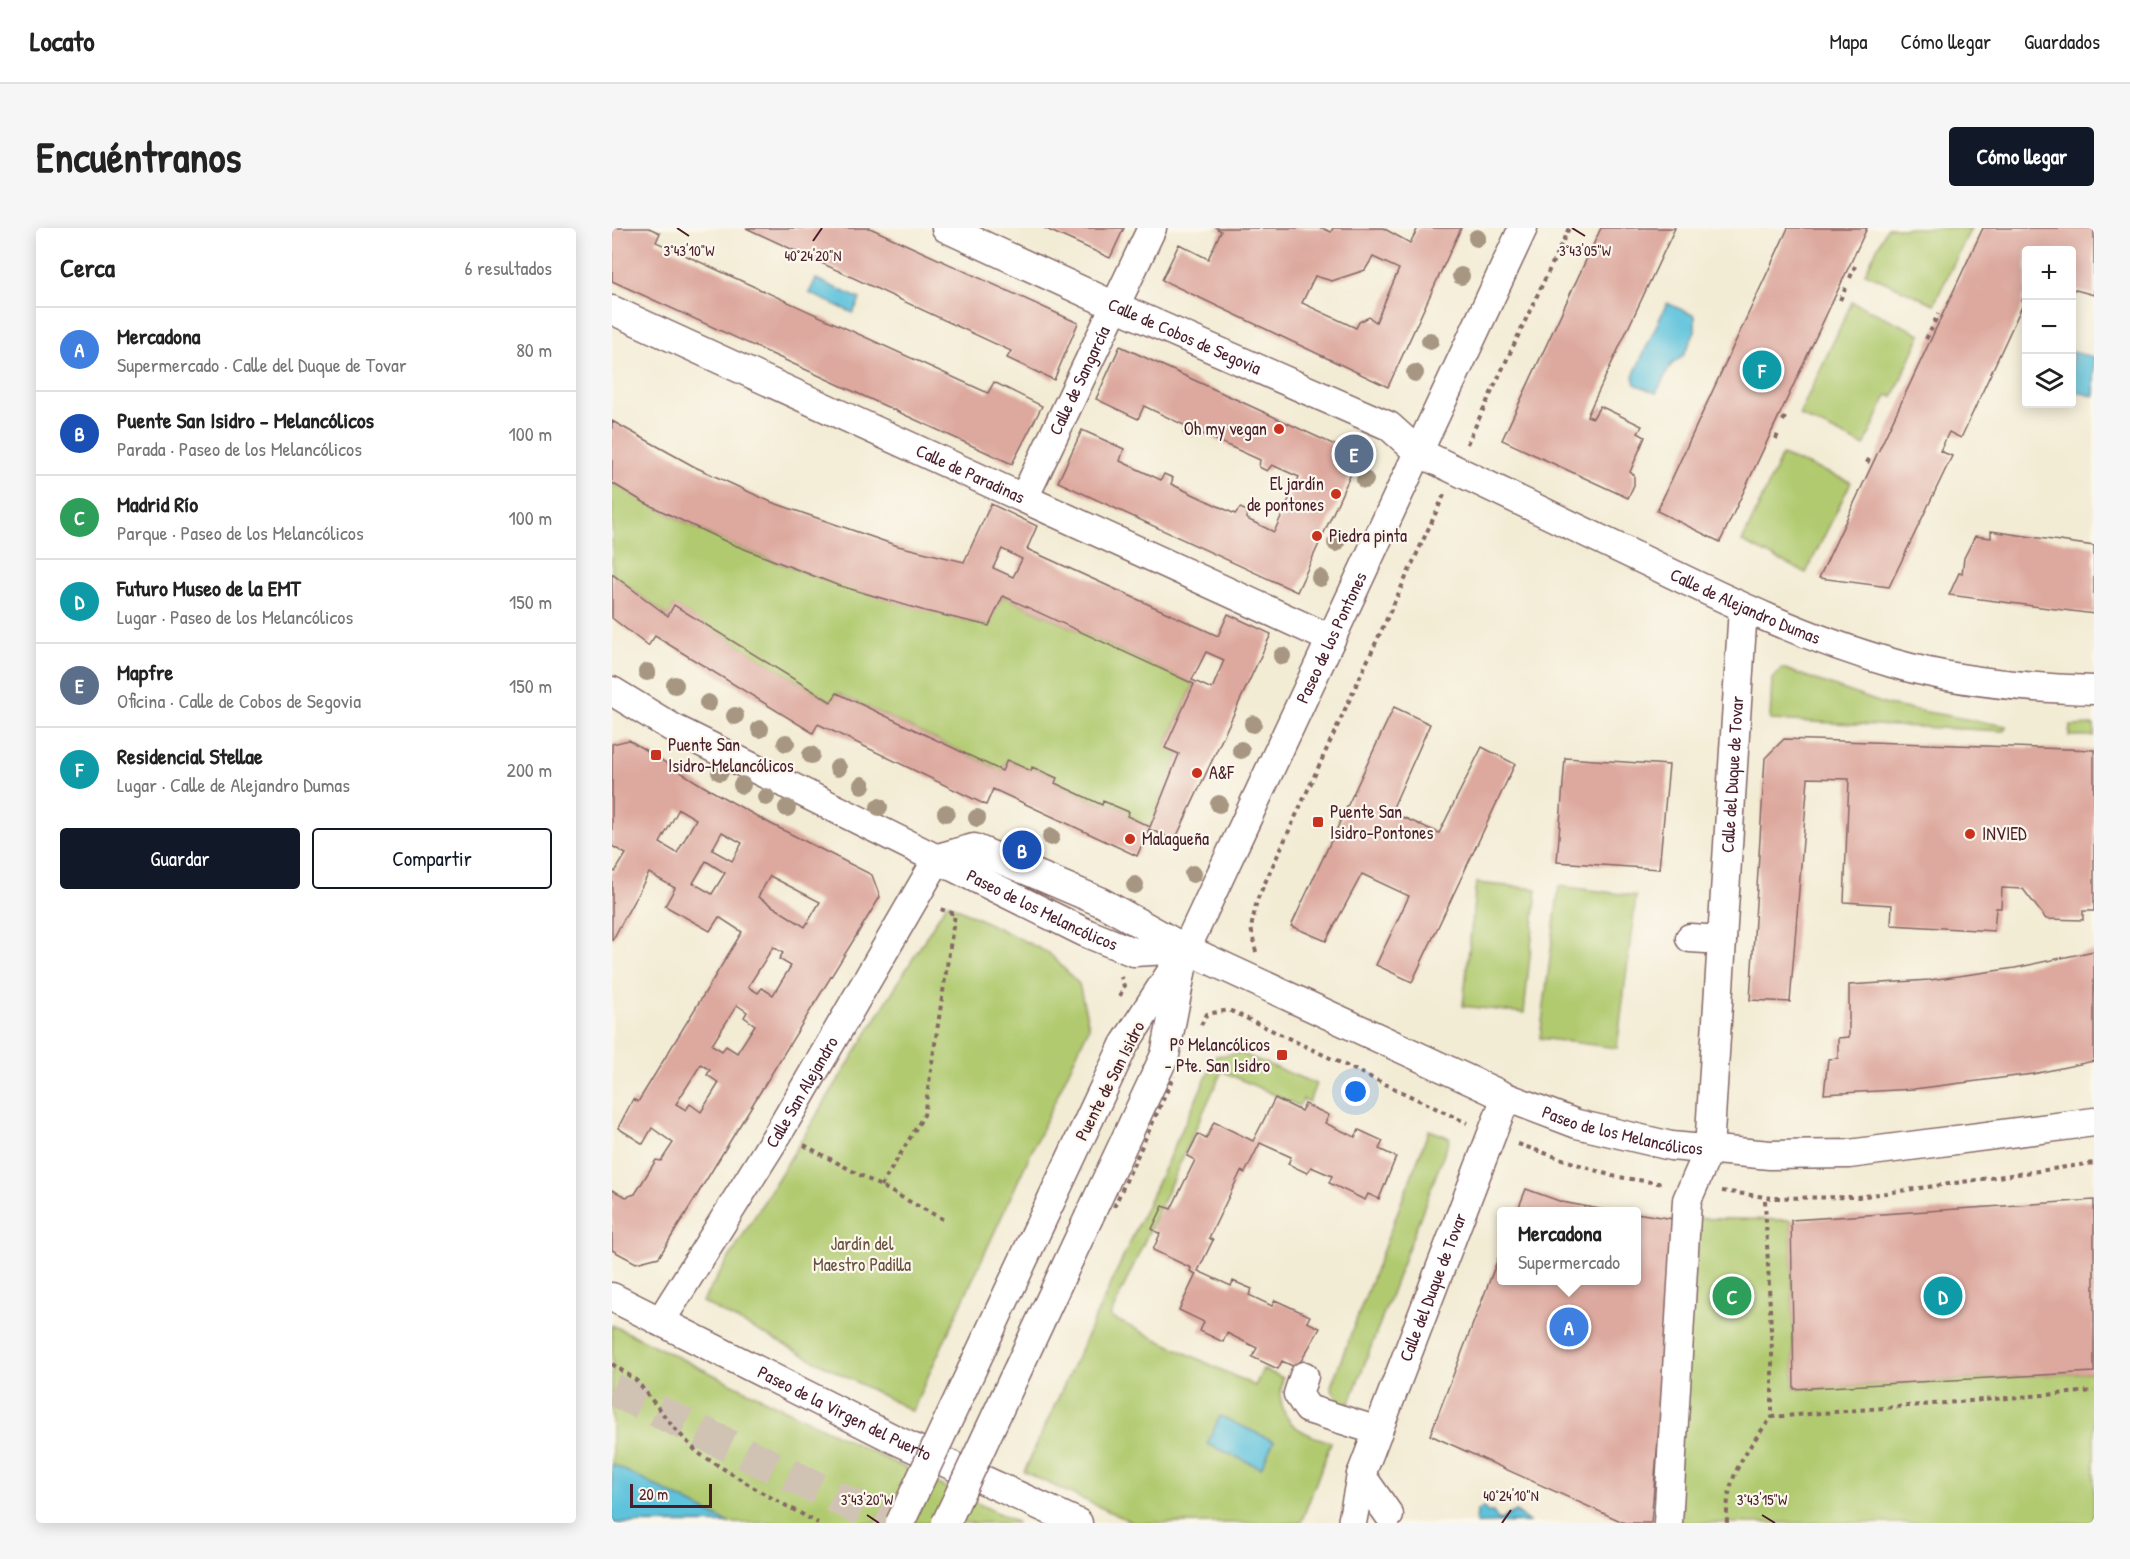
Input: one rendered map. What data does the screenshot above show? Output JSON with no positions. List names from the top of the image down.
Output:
{
  "streets": {
    "street": [
      "Calle de Cobos de Segovia",
      "Calle de Sangarcía",
      "Calle de Paradinas",
      "Calle de Alejandro Dumas",
      "Paseo de los Pontones",
      "Calle del Duque de Tovar",
      "Paseo de los Melancólicos",
      "Puente de San Isidro",
      "Calle San Alejandro",
      "Paseo de la Virgen del Puerto"
    ]
  },
  "crossings": [
    ["Calle de Cobos de Segovia", "Calle de Sangarcía"],
    ["Calle de Cobos de Segovia", "Calle de Alejandro Dumas"],
    ["Calle de Cobos de Segovia", "Paseo de los Pontones"],
    ["Calle de Sangarcía", "Calle de Paradinas"],
    ["Calle de Paradinas", "Paseo de los Pontones"],
    ["Calle de Alejandro Dumas", "Paseo de los Pontones"],
    ["Calle de Alejandro Dumas", "Calle del Duque de Tovar"],
    ["Paseo de los Pontones", "Paseo de los Melancólicos"],
    ["Paseo de los Pontones", "Puente de San Isidro"],
    ["Calle del Duque de Tovar", "Paseo de los Melancólicos"],
    ["Paseo de los Melancólicos", "Puente de San Isidro"],
    ["Paseo de los Melancólicos", "Calle San Alejandro"],
    ["Calle San Alejandro", "Paseo de la Virgen del Puerto"]
  ],
  "parks": ["Jardín del Maestro Padilla"],
  "places": {
    "other": [
      "Oh my vegan",
      "El jardín de pontones",
      "Piedra pinta",
      "A&F",
      "INVIED",
      "Malagueña"
    ],
    "transit": ["Puente San Isidro-Melancólicos", "Puente San Isidro-Pontones", "Pº Melancólicos - Pte. San Isidro"]
  },
  "scale_bar": "20 m",
  "page": {
    "header": "Locato",
    "nav": ["Mapa", "Cómo llegar", "Guardados"],
    "buttons": [
      "Cómo llegar",
      ["Guardar", "Compartir"]
    ],
    "title": "Encuéntranos",
    "heading": ["Cerca", "6 resultados"],
    "map_buttons": ["+", "−"],
    "list": [
      {
        "mark": "A",
        "name": "Mercadona",
        "note": "Supermercado · Calle del Duque de Tovar",
        "value": "80 m"
      },
      {
        "mark": "B",
        "name": "Puente San Isidro - Melancólicos",
        "note": "Parada · Paseo de los Melancólicos",
        "value": "100 m"
      },
      {
        "mark": "C",
        "name": "Madrid Río",
        "note": "Parque · Paseo de los Melancólicos",
        "value": "100 m"
      },
      {
        "mark": "D",
        "name": "Futuro Museo de la EMT",
        "note": "Lugar · Paseo de los Melancólicos",
        "value": "150 m"
      },
      {
        "mark": "E",
        "name": "Mapfre",
        "note": "Oficina · Calle de Cobos de Segovia",
        "value": "150 m"
      },
      {
        "mark": "F",
        "name": "Residencial Stellae",
        "note": "Lugar · Calle de Alejandro Dumas",
        "value": "200 m"
      }
    ],
    "pins": [
      "F",
      "E",
      "B",
      "C",
      "D",
      "A"
    ],
    "popup": ["Mercadona", "Supermercado"],
    "scale": "20 m"
  },
  "coordinates": [
    "3°43'10\"W",
    "3°43'05\"W",
    "40°24'20\"N",
    "40°24'10\"N",
    "3°43'20\"W",
    "3°43'15\"W"
  ]
}
